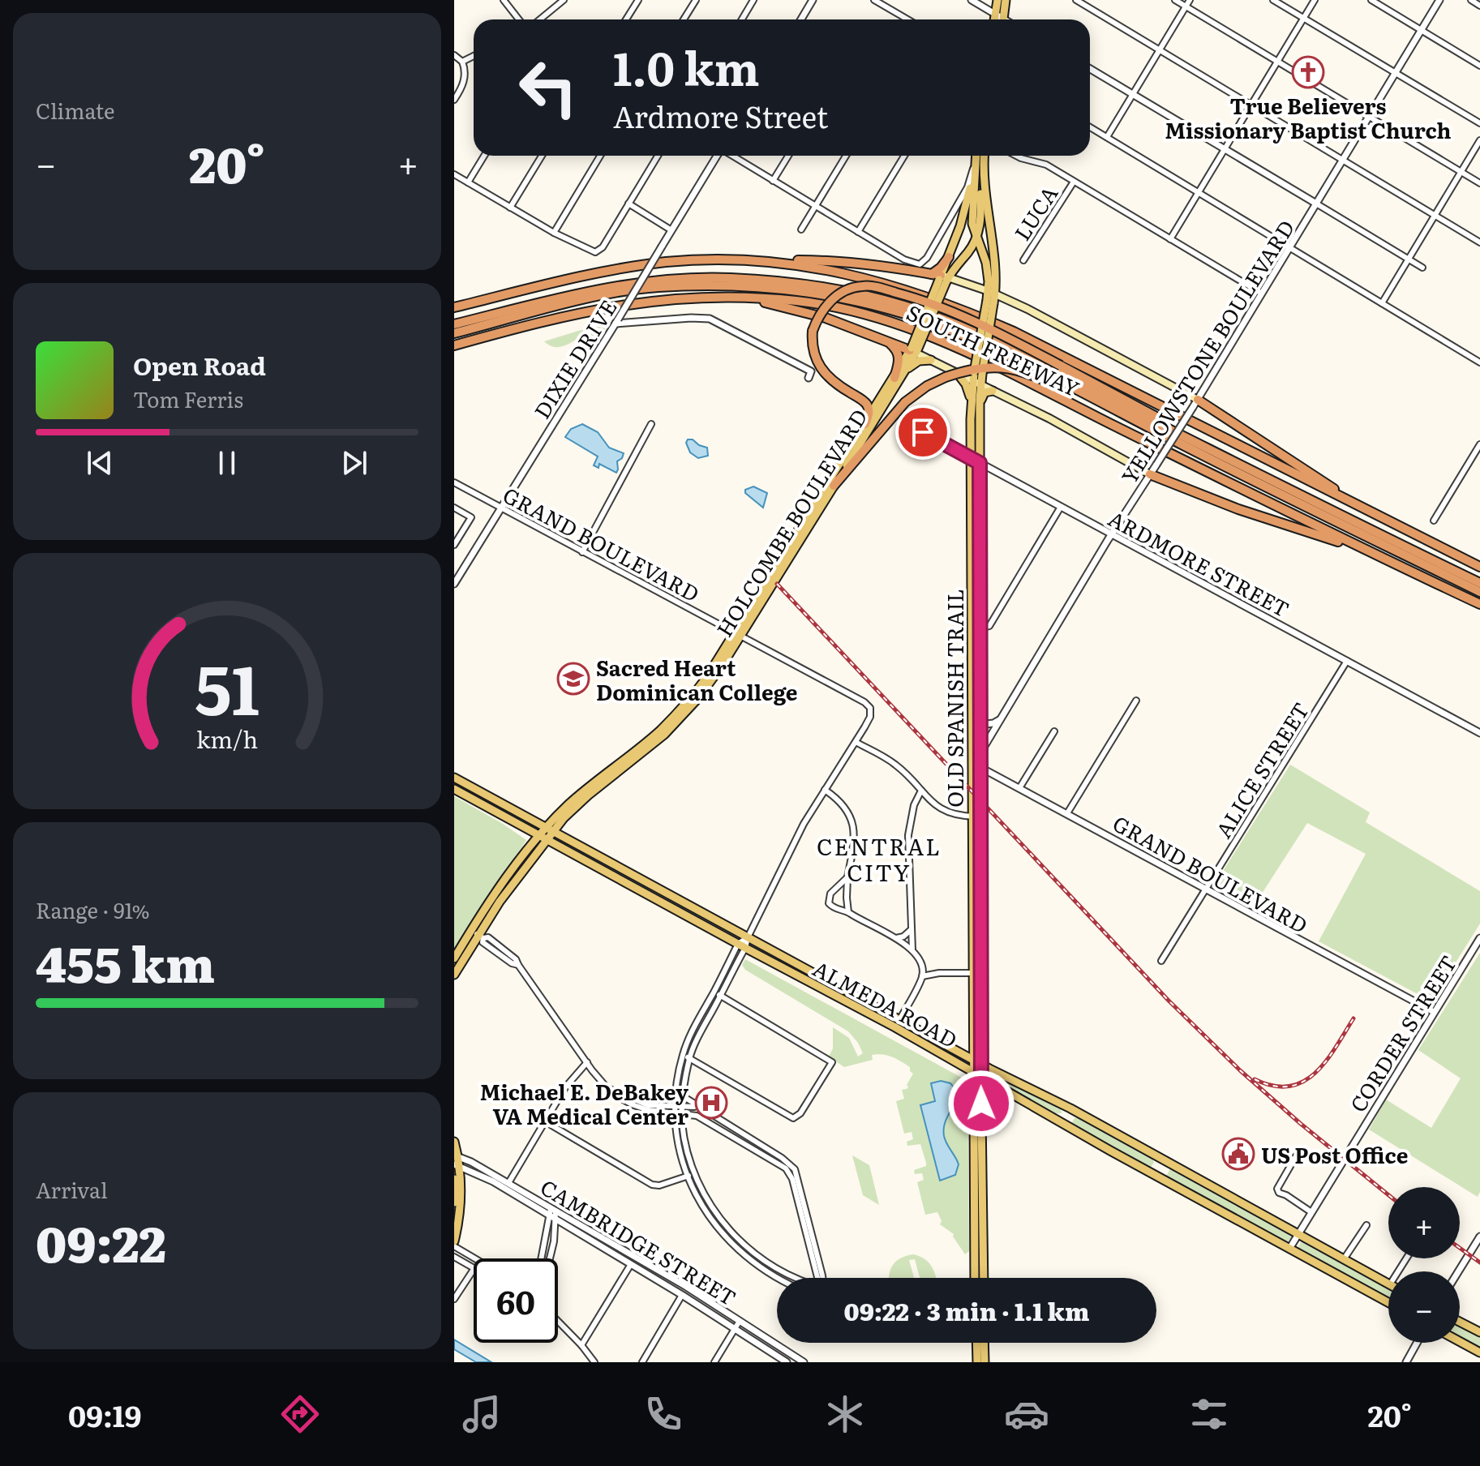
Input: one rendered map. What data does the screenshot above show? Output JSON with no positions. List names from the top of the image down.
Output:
{
  "streets": {
    "highway": ["SOUTH FREEWAY"],
    "main road": ["HOLCOMBE BOULEVARD", "OLD SPANISH TRAIL", "ALMEDA ROAD"],
    "street": [
      "LUCA",
      "YELLOWSTONE BOULEVARD",
      "DIXIE DRIVE",
      "GRAND BOULEVARD",
      "ARDMORE STREET",
      "ALICE STREET",
      "CORDER STREET",
      "CAMBRIDGE STREET"
    ]
  },
  "crossings": [
    ["YELLOWSTONE BOULEVARD", "ARDMORE STREET"],
    ["YELLOWSTONE BOULEVARD", "OLD SPANISH TRAIL"],
    ["DIXIE DRIVE", "GRAND BOULEVARD"],
    ["HOLCOMBE BOULEVARD", "GRAND BOULEVARD"],
    ["HOLCOMBE BOULEVARD", "OLD SPANISH TRAIL"],
    ["HOLCOMBE BOULEVARD", "ALMEDA ROAD"],
    ["GRAND BOULEVARD", "OLD SPANISH TRAIL"],
    ["GRAND BOULEVARD", "ALICE STREET"],
    ["GRAND BOULEVARD", "CORDER STREET"],
    ["ARDMORE STREET", "OLD SPANISH TRAIL"],
    ["ARDMORE STREET", "ALICE STREET"],
    ["OLD SPANISH TRAIL", "ALMEDA ROAD"],
    ["ALMEDA ROAD", "CORDER STREET"]
  ],
  "districts": ["CENTRAL CITY"],
  "places": {
    "church": ["True Believers Missionary Baptist Church"],
    "school or university": ["Sacred Heart Dominican College"],
    "hospital": ["Michael E. DeBakey VA Medical Center"],
    "public building": ["US Post Office"]
  },
  "page": {
    "tile": [
      "Climate",
      ["Range · 91%", "455 km"],
      ["Arrival", "09:22"]
    ],
    "turn": ["1.0 km", "Ardmore Street"],
    "heat": ["−", "20°", "+"],
    "song": ["Open Road", "Tom Ferris"],
    "map_buttons": ["+", "−"],
    "limit": "60",
    "trip": "09:22 · 3 min · 1.1 km",
    "tabs": ["09:19", "20°"],
    "gauge": ["51", "km/h"]
  }
}
